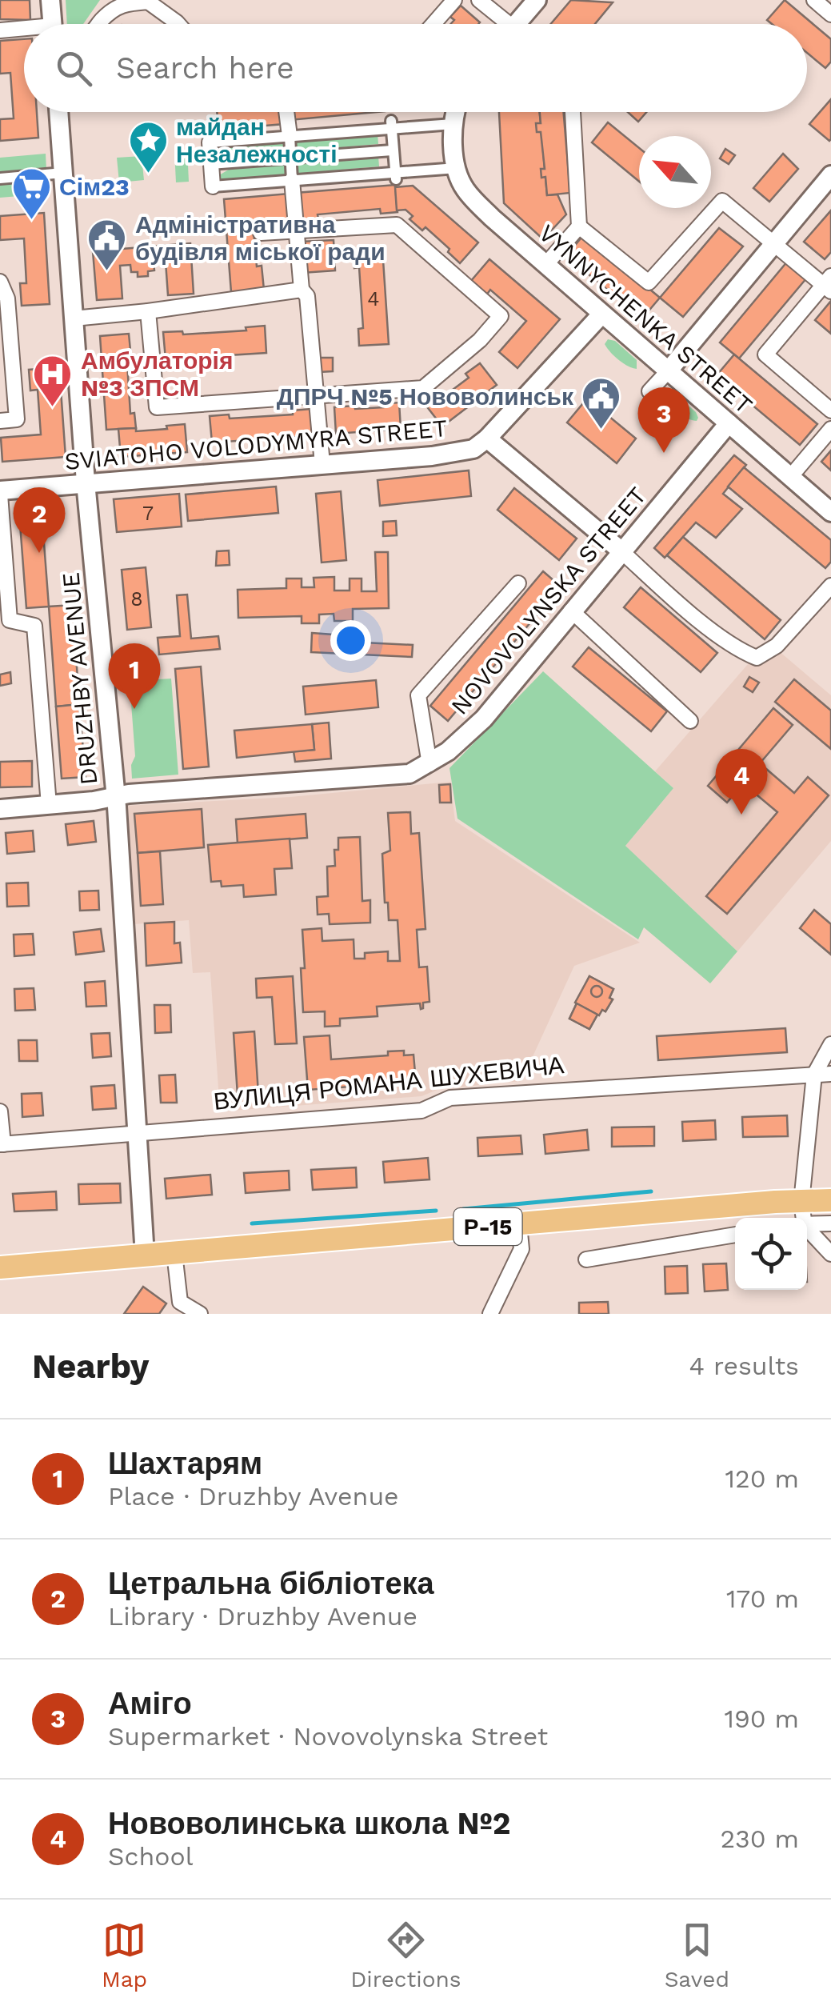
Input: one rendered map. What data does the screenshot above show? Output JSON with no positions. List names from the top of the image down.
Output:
{
  "streets": {
    "main road": ["Р-15"],
    "street": [
      "VYNNYCHENKA STREET",
      "SVIATOHO VOLODYMYRA STREET",
      "NOVOVOLYNSKA STREET",
      "DRUZHBY AVENUE",
      "ВУЛИЦЯ РОМАНА ШУХЕВИЧА"
    ]
  },
  "crossings": [
    ["VYNNYCHENKA STREET", "SVIATOHO VOLODYMYRA STREET"],
    ["VYNNYCHENKA STREET", "NOVOVOLYNSKA STREET"],
    ["SVIATOHO VOLODYMYRA STREET", "DRUZHBY AVENUE"],
    ["NOVOVOLYNSKA STREET", "DRUZHBY AVENUE"],
    ["DRUZHBY AVENUE", "ВУЛИЦЯ РОМАНА ШУХЕВИЧА"],
    ["DRUZHBY AVENUE", "Р-15"]
  ],
  "places": {
    "place": ["майдан Незалежності"],
    "supermarket": ["Сім23"],
    "public building": ["Адміністративна будівля міської ради", "ДПРЧ №5 Нововолинськ"],
    "hospital": ["Амбулаторія №3 ЗПСМ"]
  },
  "house_numbers": ["4", "7", "8"],
  "north": "top left",
  "page": {
    "search": "Search here",
    "pins": [
      "3",
      "2",
      "1",
      "4"
    ],
    "heading": ["Nearby", "4 results"],
    "list": [
      {
        "mark": "1",
        "name": "Шахтарям",
        "note": "Place · Druzhby Avenue",
        "value": "120 m"
      },
      {
        "mark": "2",
        "name": "Цетральна бібліотека",
        "note": "Library · Druzhby Avenue",
        "value": "170 m"
      },
      {
        "mark": "3",
        "name": "Аміго",
        "note": "Supermarket · Novovolynska Street",
        "value": "190 m"
      },
      {
        "mark": "4",
        "name": "Нововолинська школа №2",
        "note": "School",
        "value": "230 m"
      }
    ],
    "nav": ["Map", "Directions", "Saved"]
  }
}
